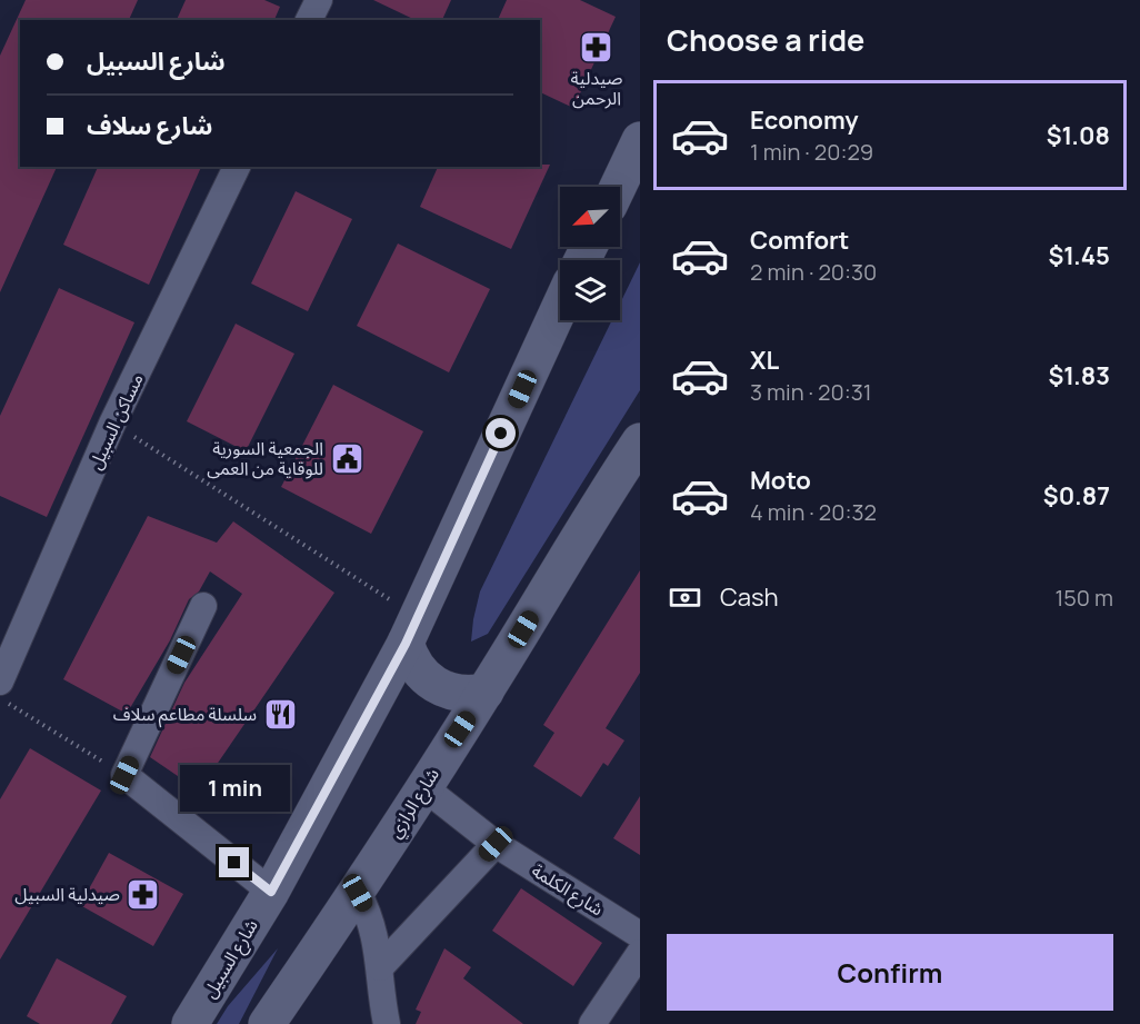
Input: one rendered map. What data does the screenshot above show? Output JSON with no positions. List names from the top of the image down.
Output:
{
  "streets": {
    "main road": ["شارع الرازي", "شارع السبيل"],
    "street": ["مساكن السبيل", "شارع الكلمة"]
  },
  "crossings": [
    ["شارع الرازي", "شارع الكلمة"]
  ],
  "places": {
    "pharmacy": ["صيدلية الرحمن", "صيدلية السبيل"],
    "public building": ["الجمعية السورية للوقاية من العمى"],
    "restaurant": ["سلسلة مطاعم سلاف"]
  },
  "north": "bottom left",
  "page": {
    "heading": "Choose a ride",
    "banner": ["شارع السبيل", "شارع سلاف"],
    "list": [
      {
        "name": "Economy",
        "note": "1 min · 20:29",
        "value": "$1.08"
      },
      {
        "name": "Comfort",
        "note": "2 min · 20:30",
        "value": "$1.45"
      },
      {
        "name": "XL",
        "note": "3 min · 20:31",
        "value": "$1.83"
      },
      {
        "name": "Moto",
        "note": "4 min · 20:32",
        "value": "$0.87"
      }
    ],
    "pay": ["Cash", "150 m"],
    "bubble": "1 min",
    "buttons": "Confirm"
  }
}
